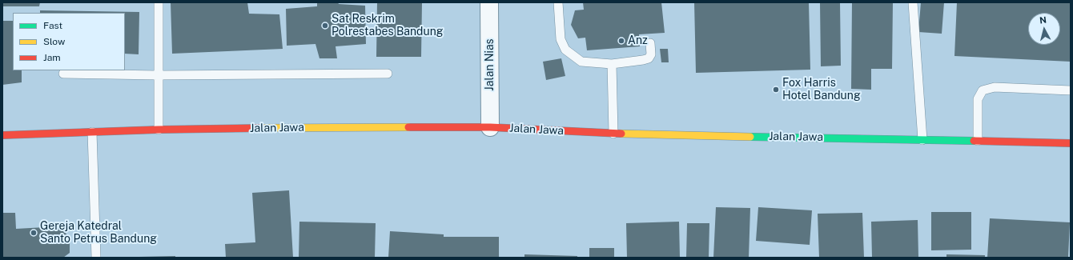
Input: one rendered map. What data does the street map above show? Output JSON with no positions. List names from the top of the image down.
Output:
{
  "streets": {
    "street": ["Jalan Nias", "Jalan Jawa"]
  },
  "crossings": [
    ["Jalan Nias", "Jalan Jawa"]
  ],
  "places": [
    "Sat Reskrim Polrestabes Bandung",
    "Anz",
    "Fox Harris Hotel Bandung",
    "Gereja Katedral Santo Petrus Bandung"
  ],
  "legend": ["Fast", "Slow", "Jam"],
  "north": "top"
}
